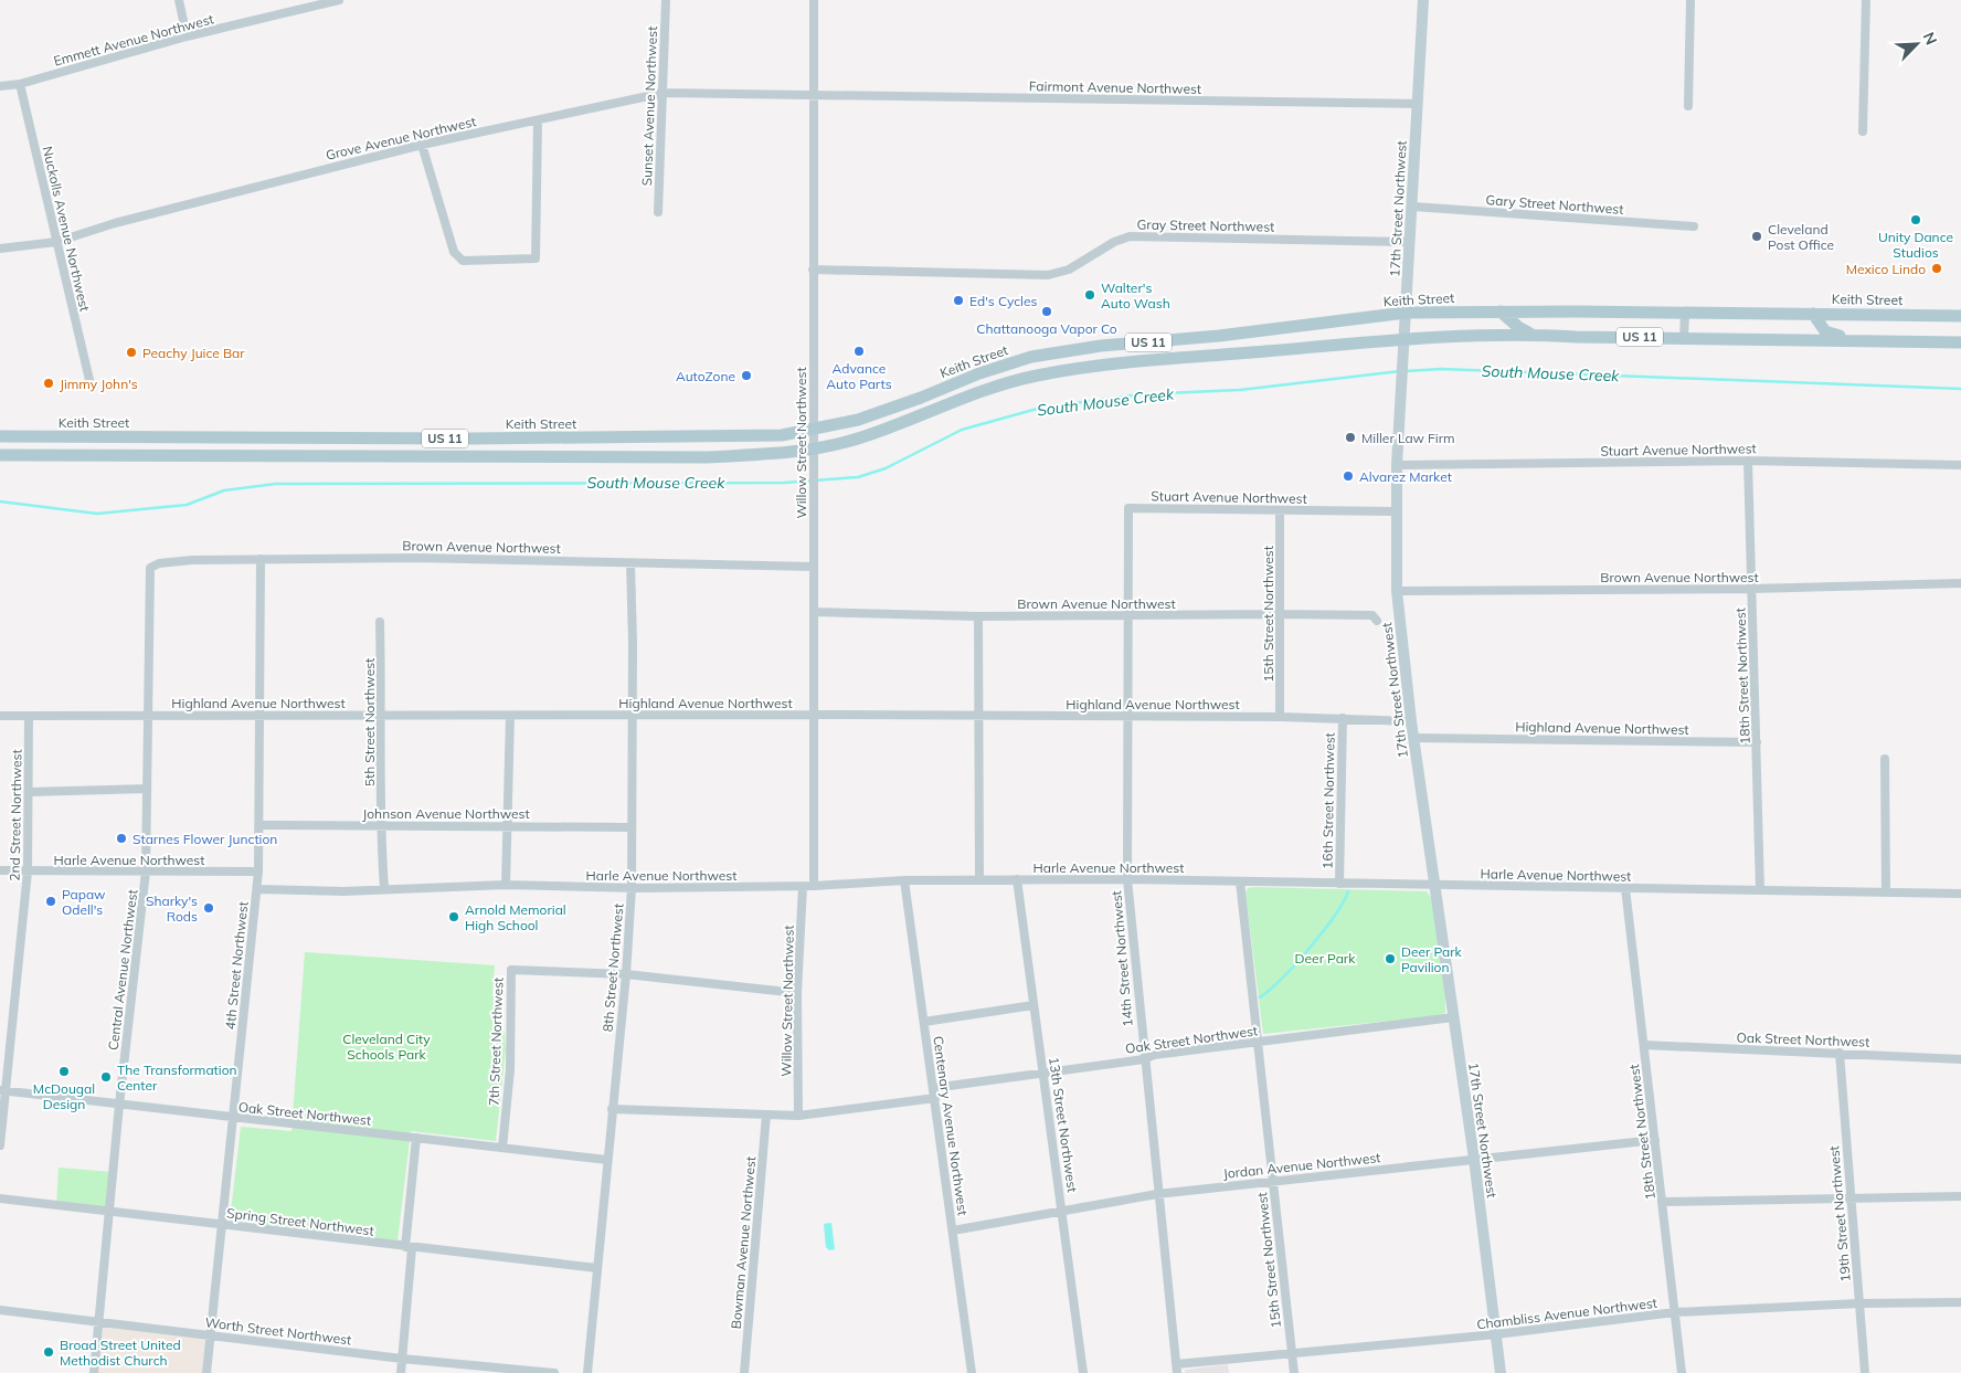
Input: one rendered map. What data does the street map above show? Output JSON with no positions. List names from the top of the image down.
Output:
{
  "streets": {
    "main road": ["Keith Street", "US 11"],
    "street": [
      "Emmett Avenue Northwest",
      "Fairmont Avenue Northwest",
      "Sunset Avenue Northwest",
      "Grove Avenue Northwest",
      "Gary Street Northwest",
      "17th Street Northwest",
      "Gray Street Northwest",
      "Nuckolls Avenue Northwest",
      "Willow Street Northwest",
      "Stuart Avenue Northwest",
      "Brown Avenue Northwest",
      "15th Street Northwest",
      "18th Street Northwest",
      "Highland Avenue Northwest",
      "5th Street Northwest",
      "16th Street Northwest",
      "Johnson Avenue Northwest",
      "2nd Street Northwest",
      "Harle Avenue Northwest",
      "14th Street Northwest",
      "4th Street Northwest",
      "8th Street Northwest",
      "Central Avenue Northwest",
      "Oak Street Northwest",
      "7th Street Northwest",
      "13th Street Northwest",
      "Centenary Avenue Northwest",
      "Jordan Avenue Northwest",
      "19th Street Northwest",
      "Spring Street Northwest",
      "Bowman Avenue Northwest",
      "Chambliss Avenue Northwest",
      "Worth Street Northwest"
    ]
  },
  "crossings": [
    ["Emmett Avenue Northwest", "Nuckolls Avenue Northwest"],
    ["Fairmont Avenue Northwest", "Grove Avenue Northwest"],
    ["Fairmont Avenue Northwest", "17th Street Northwest"],
    ["Fairmont Avenue Northwest", "Willow Street Northwest"],
    ["Sunset Avenue Northwest", "Grove Avenue Northwest"],
    ["Grove Avenue Northwest", "Nuckolls Avenue Northwest"],
    ["Grove Avenue Northwest", "Willow Street Northwest"],
    ["Gary Street Northwest", "17th Street Northwest"],
    ["17th Street Northwest", "Gray Street Northwest"],
    ["17th Street Northwest", "Keith Street"],
    ["17th Street Northwest", "US 11"],
    ["17th Street Northwest", "Stuart Avenue Northwest"],
    ["17th Street Northwest", "Brown Avenue Northwest"],
    ["17th Street Northwest", "Highland Avenue Northwest"],
    ["17th Street Northwest", "Harle Avenue Northwest"],
    ["17th Street Northwest", "Oak Street Northwest"],
    ["17th Street Northwest", "Jordan Avenue Northwest"],
    ["17th Street Northwest", "Chambliss Avenue Northwest"],
    ["Gray Street Northwest", "Willow Street Northwest"],
    ["Keith Street", "Willow Street Northwest"],
    ["US 11", "Willow Street Northwest"],
    ["Willow Street Northwest", "Brown Avenue Northwest"],
    ["Willow Street Northwest", "Highland Avenue Northwest"],
    ["Willow Street Northwest", "Harle Avenue Northwest"],
    ["Stuart Avenue Northwest", "15th Street Northwest"],
    ["Stuart Avenue Northwest", "18th Street Northwest"],
    ["Stuart Avenue Northwest", "14th Street Northwest"],
    ["Brown Avenue Northwest", "15th Street Northwest"],
    ["Brown Avenue Northwest", "18th Street Northwest"],
    ["Brown Avenue Northwest", "14th Street Northwest"],
    ["Brown Avenue Northwest", "4th Street Northwest"],
    ["Brown Avenue Northwest", "8th Street Northwest"],
    ["Brown Avenue Northwest", "Central Avenue Northwest"],
    ["15th Street Northwest", "Highland Avenue Northwest"],
    ["15th Street Northwest", "Harle Avenue Northwest"],
    ["15th Street Northwest", "Oak Street Northwest"],
    ["15th Street Northwest", "Jordan Avenue Northwest"],
    ["15th Street Northwest", "Chambliss Avenue Northwest"],
    ["18th Street Northwest", "Highland Avenue Northwest"],
    ["18th Street Northwest", "Harle Avenue Northwest"],
    ["18th Street Northwest", "Oak Street Northwest"],
    ["18th Street Northwest", "Jordan Avenue Northwest"],
    ["18th Street Northwest", "Chambliss Avenue Northwest"],
    ["Highland Avenue Northwest", "5th Street Northwest"],
    ["Highland Avenue Northwest", "16th Street Northwest"],
    ["Highland Avenue Northwest", "2nd Street Northwest"],
    ["Highland Avenue Northwest", "14th Street Northwest"],
    ["Highland Avenue Northwest", "4th Street Northwest"],
    ["Highland Avenue Northwest", "8th Street Northwest"],
    ["Highland Avenue Northwest", "Central Avenue Northwest"],
    ["5th Street Northwest", "Johnson Avenue Northwest"],
    ["5th Street Northwest", "Harle Avenue Northwest"],
    ["16th Street Northwest", "Harle Avenue Northwest"],
    ["Johnson Avenue Northwest", "4th Street Northwest"],
    ["Johnson Avenue Northwest", "8th Street Northwest"],
    ["2nd Street Northwest", "Harle Avenue Northwest"],
    ["2nd Street Northwest", "Oak Street Northwest"],
    ["Harle Avenue Northwest", "14th Street Northwest"],
    ["Harle Avenue Northwest", "4th Street Northwest"],
    ["Harle Avenue Northwest", "8th Street Northwest"],
    ["Harle Avenue Northwest", "Central Avenue Northwest"],
    ["Harle Avenue Northwest", "13th Street Northwest"],
    ["Harle Avenue Northwest", "Centenary Avenue Northwest"],
    ["14th Street Northwest", "Oak Street Northwest"],
    ["14th Street Northwest", "Jordan Avenue Northwest"],
    ["14th Street Northwest", "Chambliss Avenue Northwest"],
    ["4th Street Northwest", "Oak Street Northwest"],
    ["4th Street Northwest", "Spring Street Northwest"],
    ["4th Street Northwest", "Worth Street Northwest"],
    ["8th Street Northwest", "Oak Street Northwest"],
    ["8th Street Northwest", "7th Street Northwest"],
    ["8th Street Northwest", "Spring Street Northwest"],
    ["Central Avenue Northwest", "Oak Street Northwest"],
    ["Central Avenue Northwest", "Spring Street Northwest"],
    ["Central Avenue Northwest", "Worth Street Northwest"],
    ["Oak Street Northwest", "7th Street Northwest"],
    ["Oak Street Northwest", "13th Street Northwest"],
    ["Oak Street Northwest", "Centenary Avenue Northwest"],
    ["Oak Street Northwest", "19th Street Northwest"],
    ["13th Street Northwest", "Jordan Avenue Northwest"],
    ["Centenary Avenue Northwest", "Jordan Avenue Northwest"],
    ["19th Street Northwest", "Chambliss Avenue Northwest"]
  ],
  "water": ["South Mouse Creek"],
  "parks": ["Deer Park", "Cleveland City Schools Park"],
  "places": [
    "Unity Dance Studios",
    "Cleveland Post Office",
    "Mexico Lindo",
    "Walter's Auto Wash",
    "Ed's Cycles",
    "Chattanooga Vapor Co",
    "Advance Auto Parts",
    "Peachy Juice Bar",
    "AutoZone",
    "Jimmy John's",
    "Miller Law Firm",
    "Alvarez Market",
    "Starnes Flower Junction",
    "Papaw Odell's",
    "Sharky's Rods",
    "Arnold Memorial High School",
    "Deer Park Pavilion",
    "McDougal Design",
    "The Transformation Center",
    "Broad Street United Methodist Church"
  ],
  "north": "top right"
}
